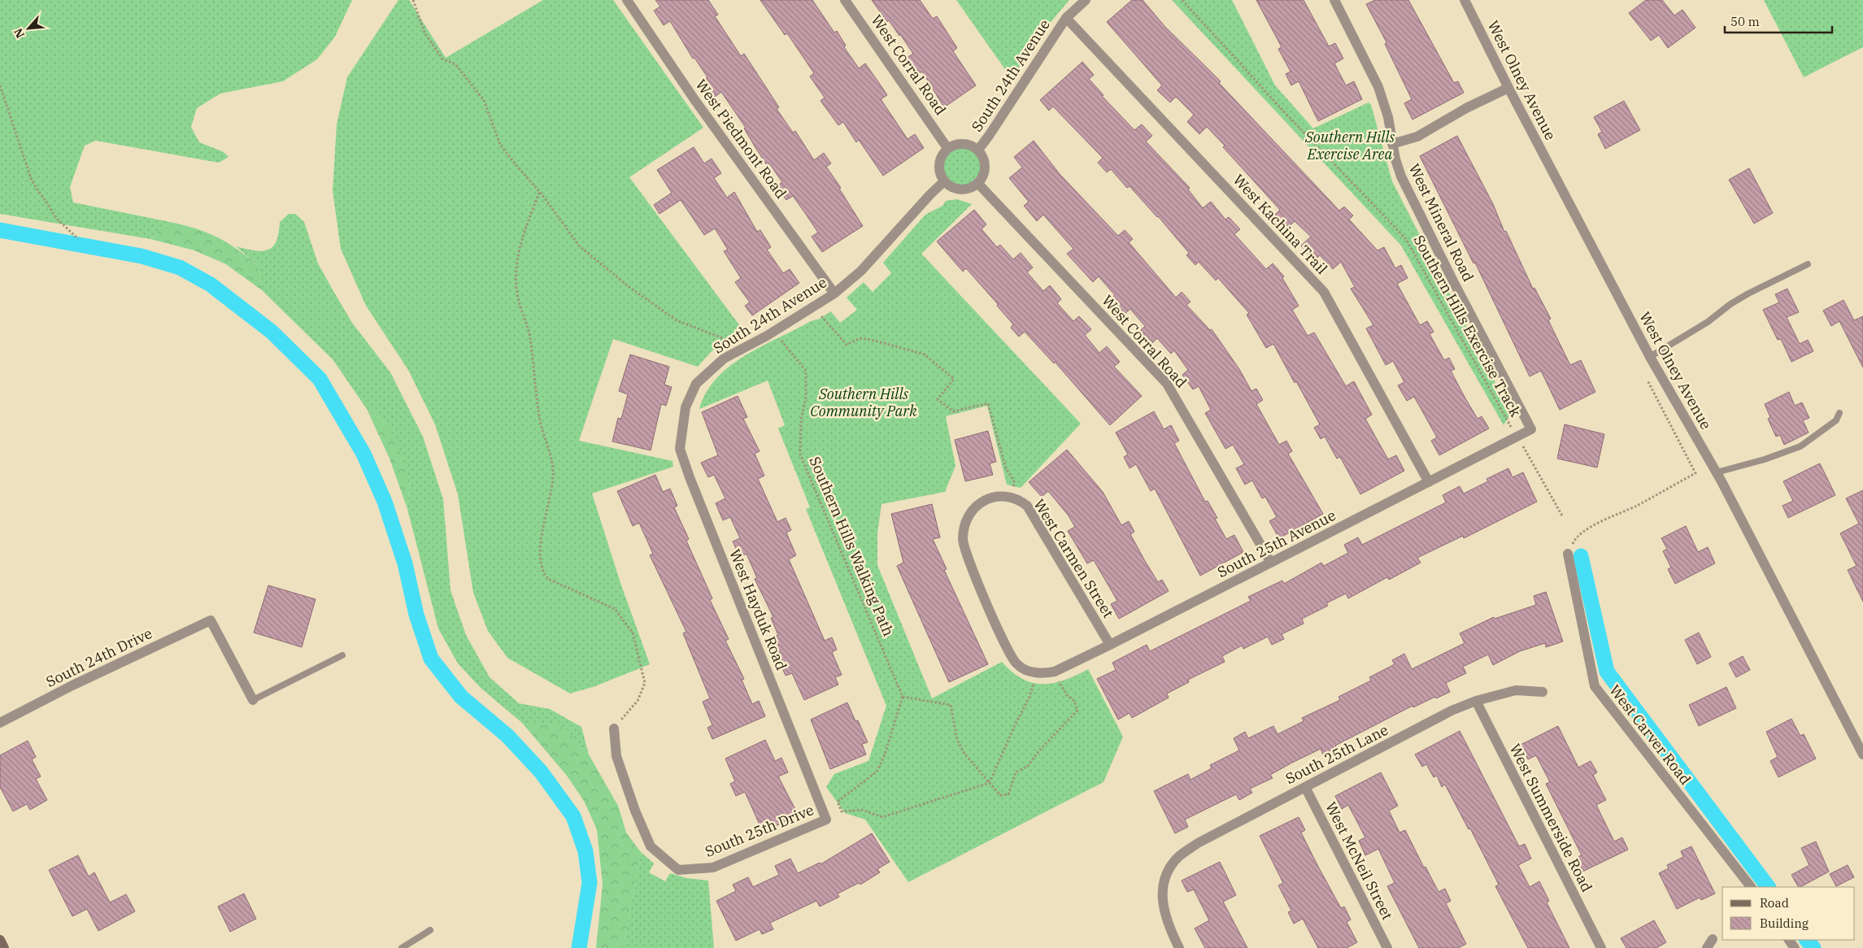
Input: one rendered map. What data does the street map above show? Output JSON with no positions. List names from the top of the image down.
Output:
{
  "streets": {
    "street": [
      "West Corral Road",
      "South 24th Avenue",
      "West Olney Avenue",
      "West Piedmont Road",
      "West Mineral Road",
      "West Kachina Trail",
      "South 25th Avenue",
      "West Carmen Street",
      "West Hayduk Road",
      "South 24th Drive",
      "West Carver Road",
      "South 25th Lane",
      "West Summerside Road",
      "South 25th Drive",
      "West McNeil Street"
    ],
    "path": ["Southern Hills Exercise Track", "Southern Hills Walking Path"]
  },
  "crossings": [
    ["West Corral Road", "South 24th Avenue"],
    ["West Corral Road", "South 25th Avenue"],
    ["South 24th Avenue", "West Piedmont Road"],
    ["South 24th Avenue", "West Kachina Trail"],
    ["South 24th Avenue", "West Hayduk Road"],
    ["West Mineral Road", "South 25th Avenue"],
    ["West Kachina Trail", "South 25th Avenue"],
    ["Southern Hills Exercise Track", "South 25th Avenue"],
    ["South 25th Avenue", "West Carmen Street"],
    ["West Hayduk Road", "South 25th Drive"],
    ["South 25th Lane", "West Summerside Road"],
    ["South 25th Lane", "West McNeil Street"]
  ],
  "parks": ["Southern Hills Exercise Area", "Southern Hills Community Park"],
  "legend": ["Road", "Building"],
  "scale_bar": "50 m",
  "north": "bottom left"
}
